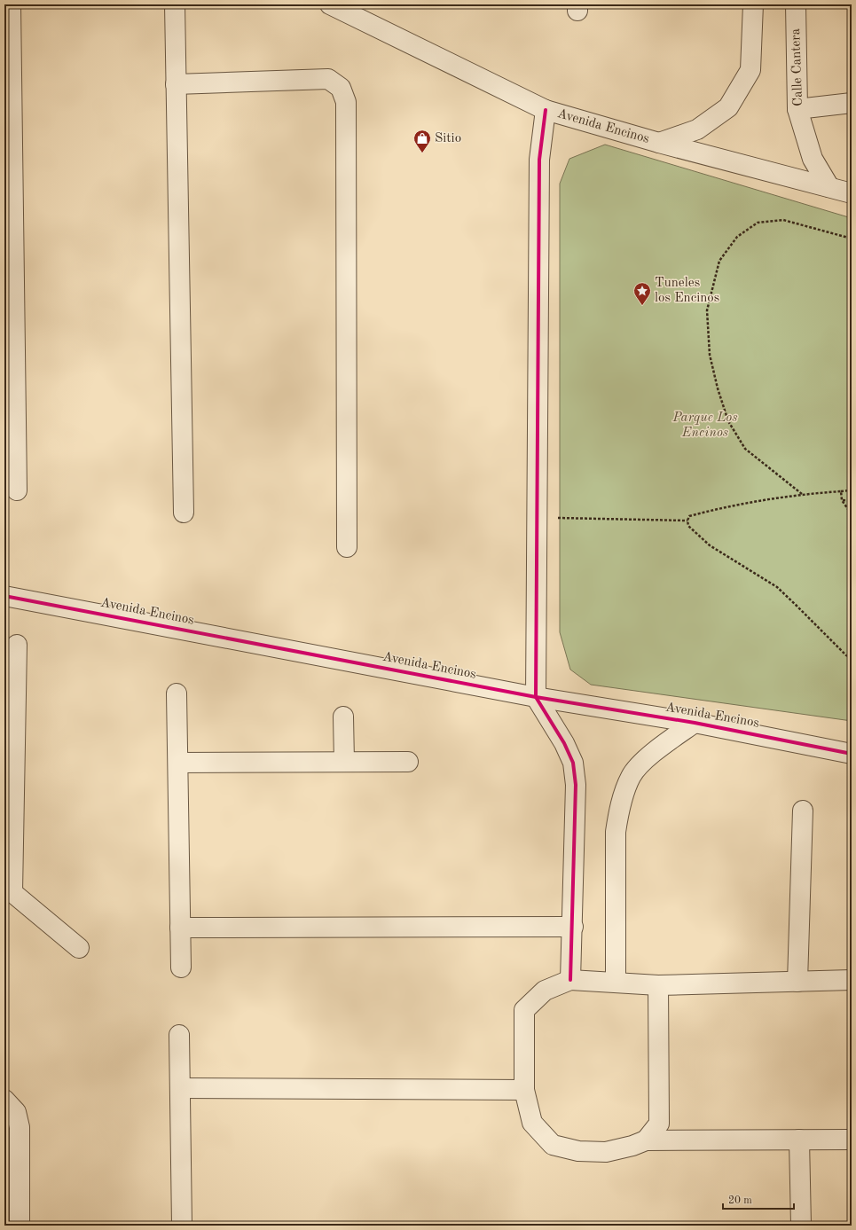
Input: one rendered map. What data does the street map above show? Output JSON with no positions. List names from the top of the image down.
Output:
{
  "streets": {
    "street": ["Calle Cantera", "Avenida Encinos"]
  },
  "crossings": [
    ["Calle Cantera", "Avenida Encinos"]
  ],
  "parks": ["Parque Los Encinos"],
  "places": {
    "shop": ["Sitio"],
    "place": ["Tuneles los Encinos"]
  },
  "scale_bar": "20 m"
}
